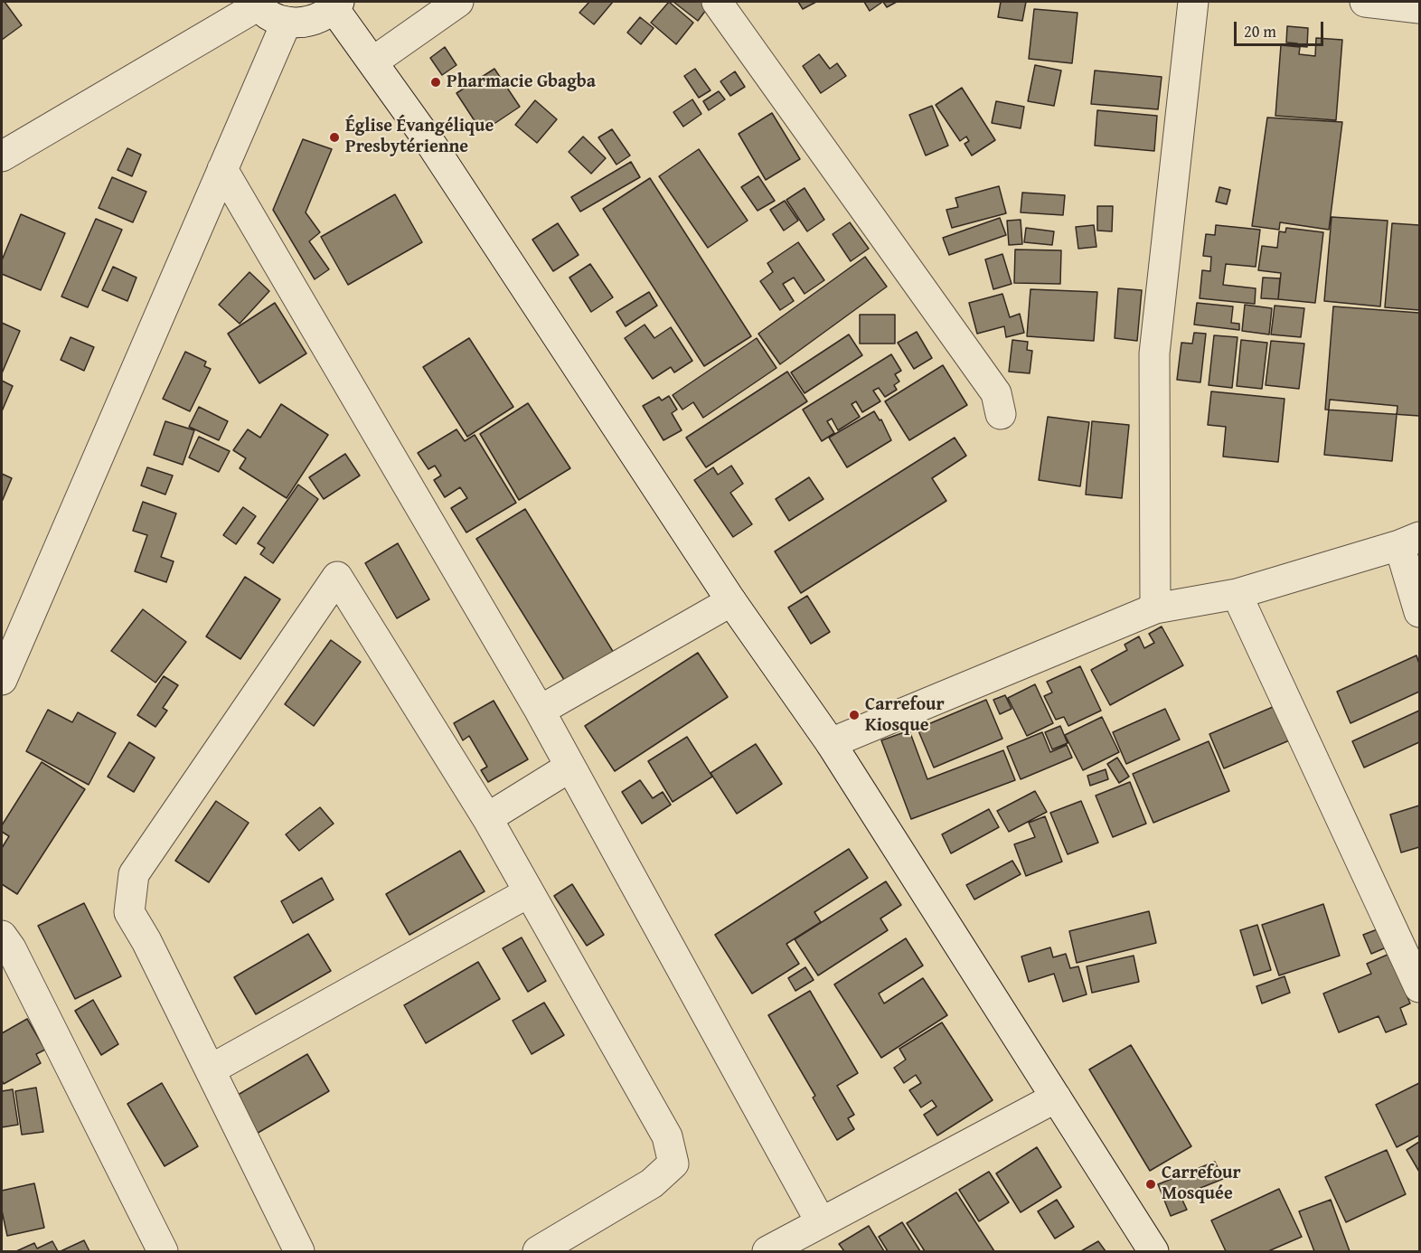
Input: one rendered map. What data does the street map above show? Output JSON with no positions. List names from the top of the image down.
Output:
{
  "places": [
    "Pharmacie Gbagba",
    "Église Évangélique Presbytérienne",
    "Carrefour Kiosque",
    "Carrefour Mosquée"
  ],
  "scale_bar": "20 m"
}
